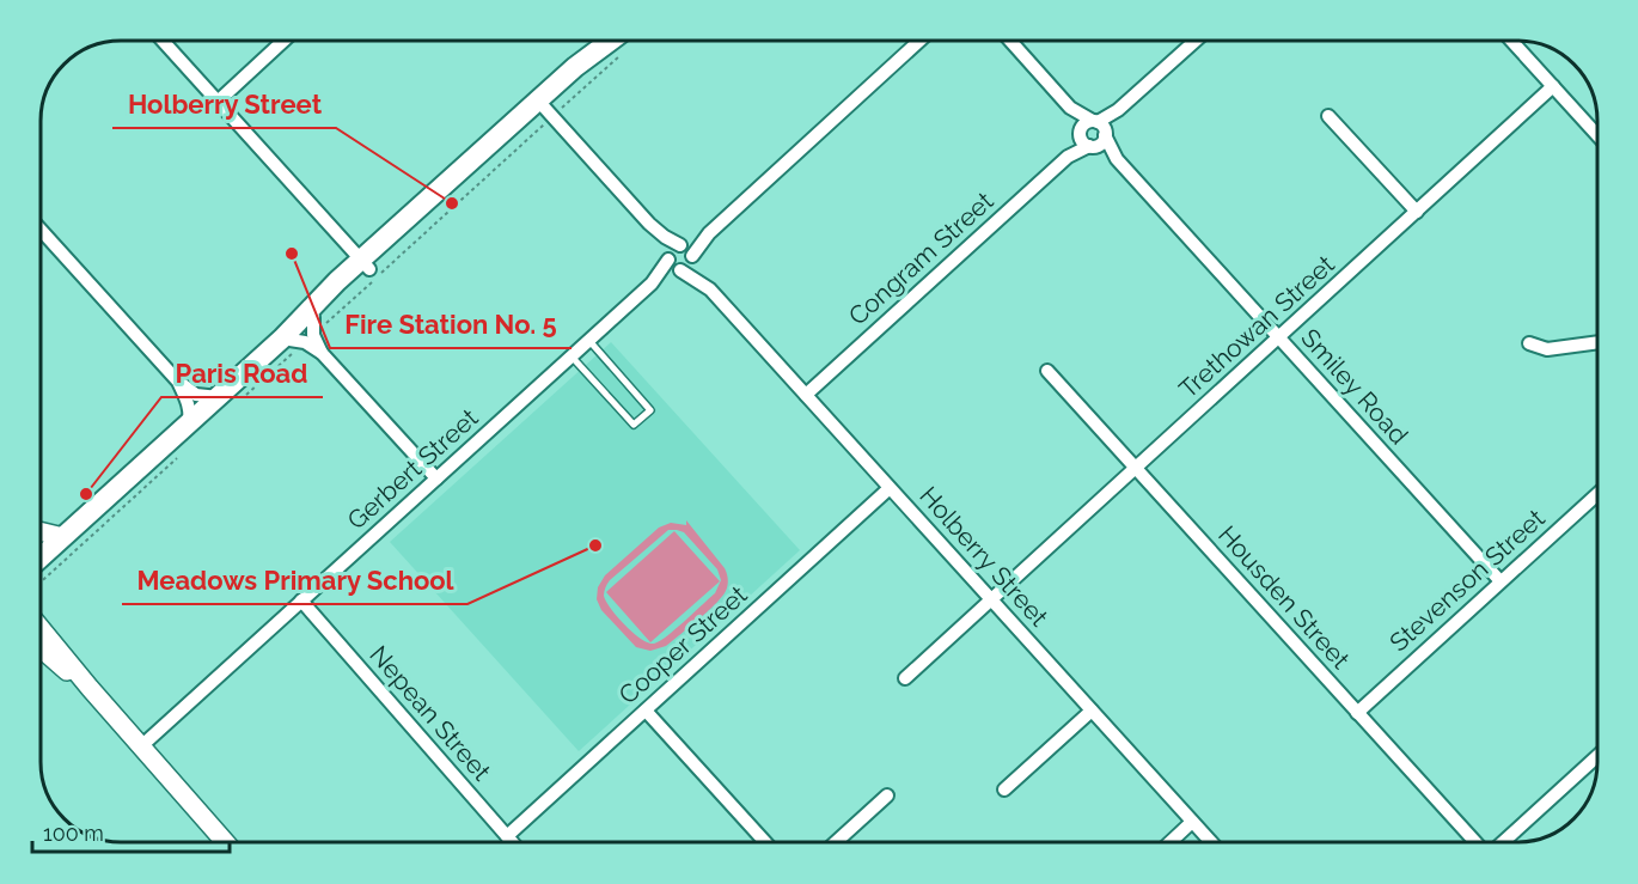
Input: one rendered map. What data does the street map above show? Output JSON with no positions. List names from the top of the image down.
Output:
{
  "streets": {
    "street": [
      "Congram Street",
      "Trethowan Street",
      "Smiley Road",
      "Gerbert Street",
      "Holberry Street",
      "Stevenson Street",
      "Housden Street",
      "Cooper Street",
      "Nepean Street"
    ]
  },
  "crossings": [
    ["Congram Street", "Smiley Road"],
    ["Congram Street", "Holberry Street"],
    ["Trethowan Street", "Smiley Road"],
    ["Trethowan Street", "Holberry Street"],
    ["Trethowan Street", "Housden Street"],
    ["Smiley Road", "Stevenson Street"],
    ["Gerbert Street", "Holberry Street"],
    ["Gerbert Street", "Nepean Street"],
    ["Holberry Street", "Cooper Street"],
    ["Stevenson Street", "Housden Street"],
    ["Cooper Street", "Nepean Street"]
  ],
  "places": [
    "Holberry Street",
    "Fire Station No. 5",
    "Paris Road",
    "Meadows Primary School"
  ],
  "scale_bar": "100 m"
}
